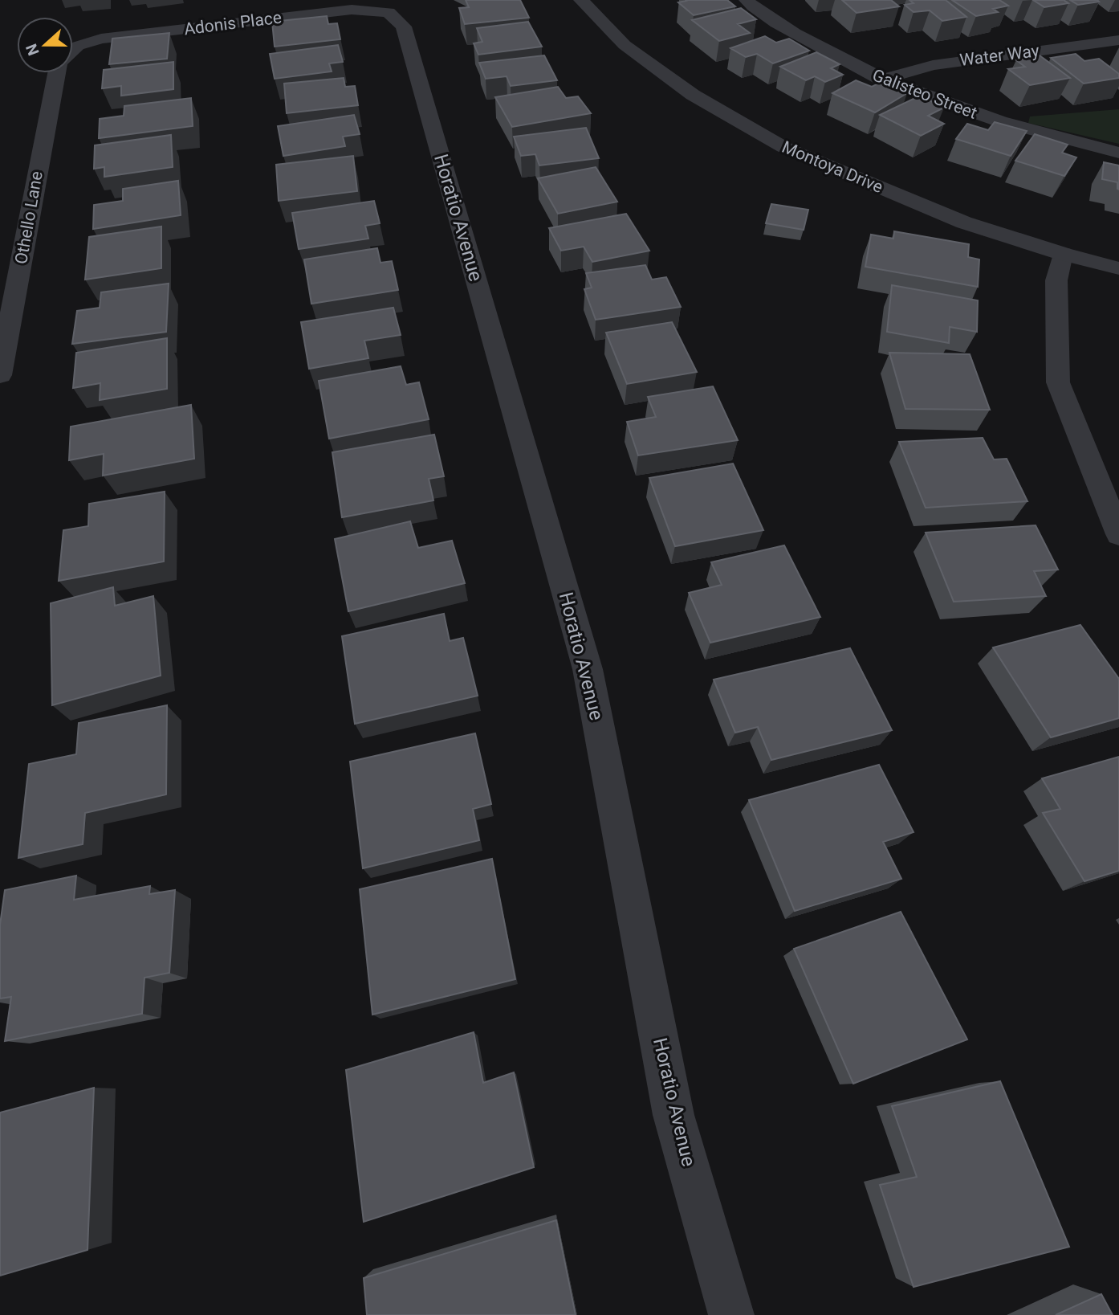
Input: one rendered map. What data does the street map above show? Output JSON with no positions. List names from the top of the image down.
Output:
{
  "streets": {
    "street": [
      "Adonis Place",
      "Water Way",
      "Galisteo Street",
      "Montoya Drive",
      "Othello Lane",
      "Horatio Avenue"
    ]
  },
  "crossings": [
    ["Adonis Place", "Othello Lane"],
    ["Adonis Place", "Horatio Avenue"],
    ["Water Way", "Galisteo Street"]
  ],
  "north": "left"
}
